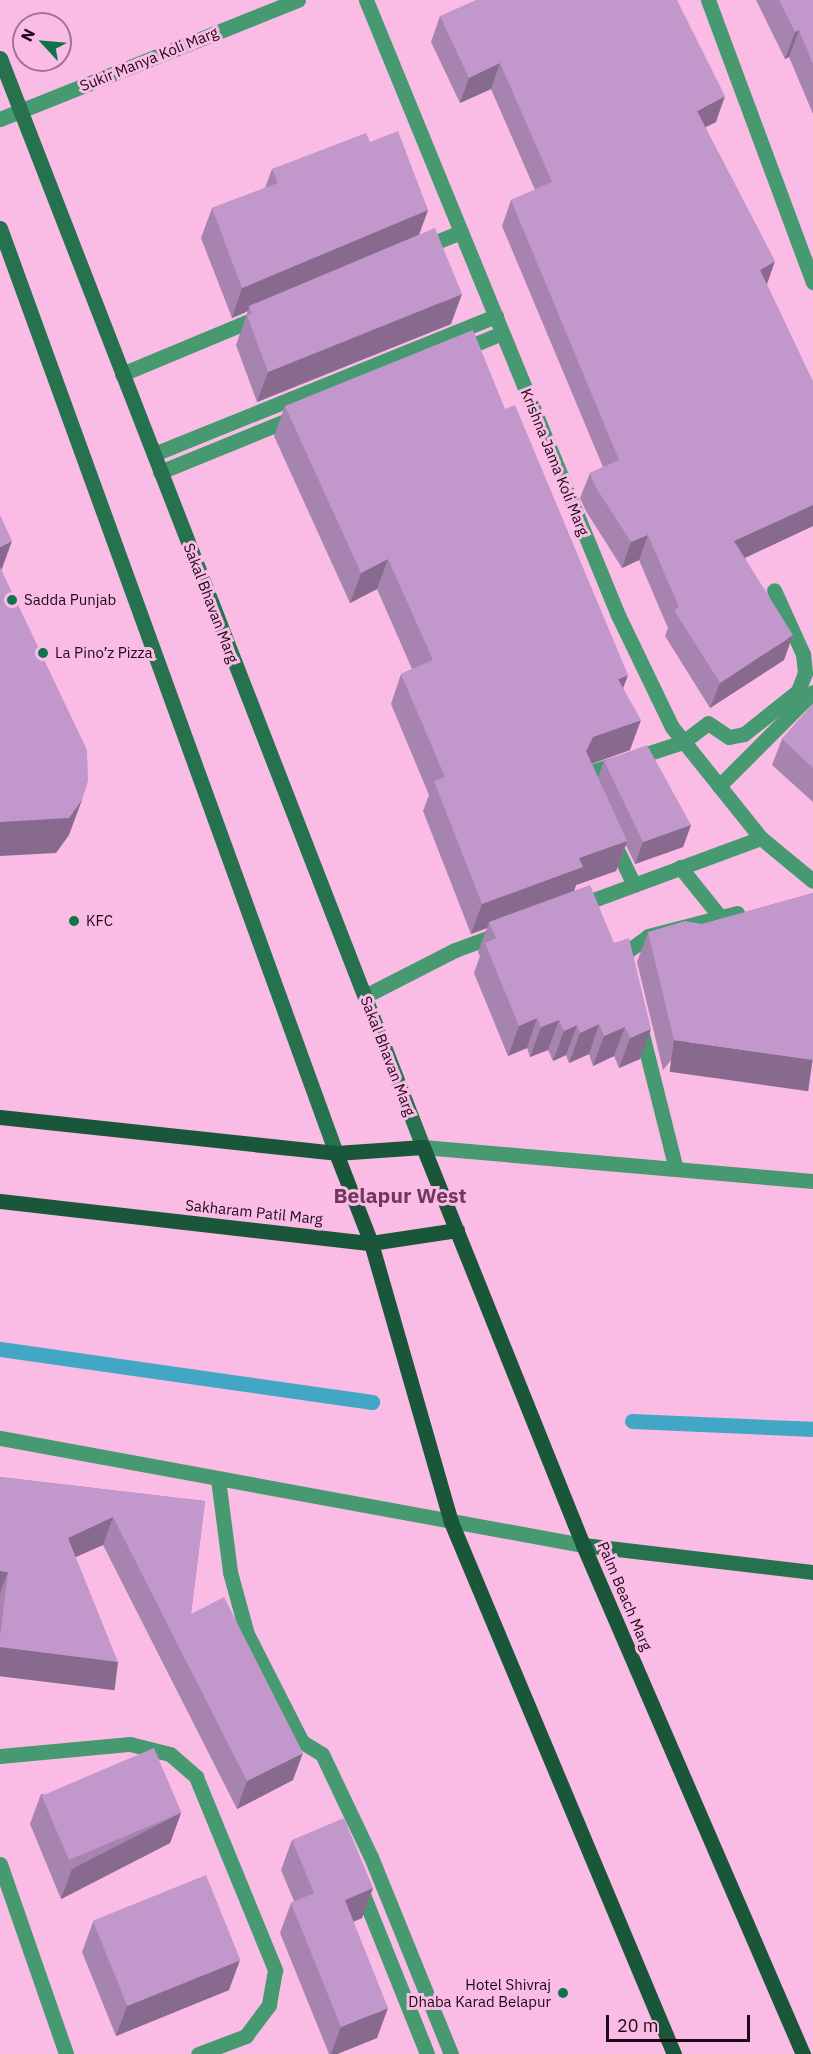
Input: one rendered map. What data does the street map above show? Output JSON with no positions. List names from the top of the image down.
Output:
{
  "streets": {
    "main road": ["Sakal Bhavan Marg", "Sakharam Patil Marg", "Palm Beach Marg"],
    "street": ["Sukir Manya Koli Marg", "Krishna Jama Koli Marg"]
  },
  "crossings": [
    ["Sukir Manya Koli Marg", "Sakal Bhavan Marg"],
    ["Sakal Bhavan Marg", "Palm Beach Marg"],
    ["Sakharam Patil Marg", "Palm Beach Marg"]
  ],
  "districts": ["Belapur West"],
  "places": [
    "Sadda Punjab",
    "La Pino’z Pizza",
    "KFC",
    "Hotel Shivraj Dhaba Karad Belapur"
  ],
  "scale_bar": "20 m",
  "north": "top left"
}
